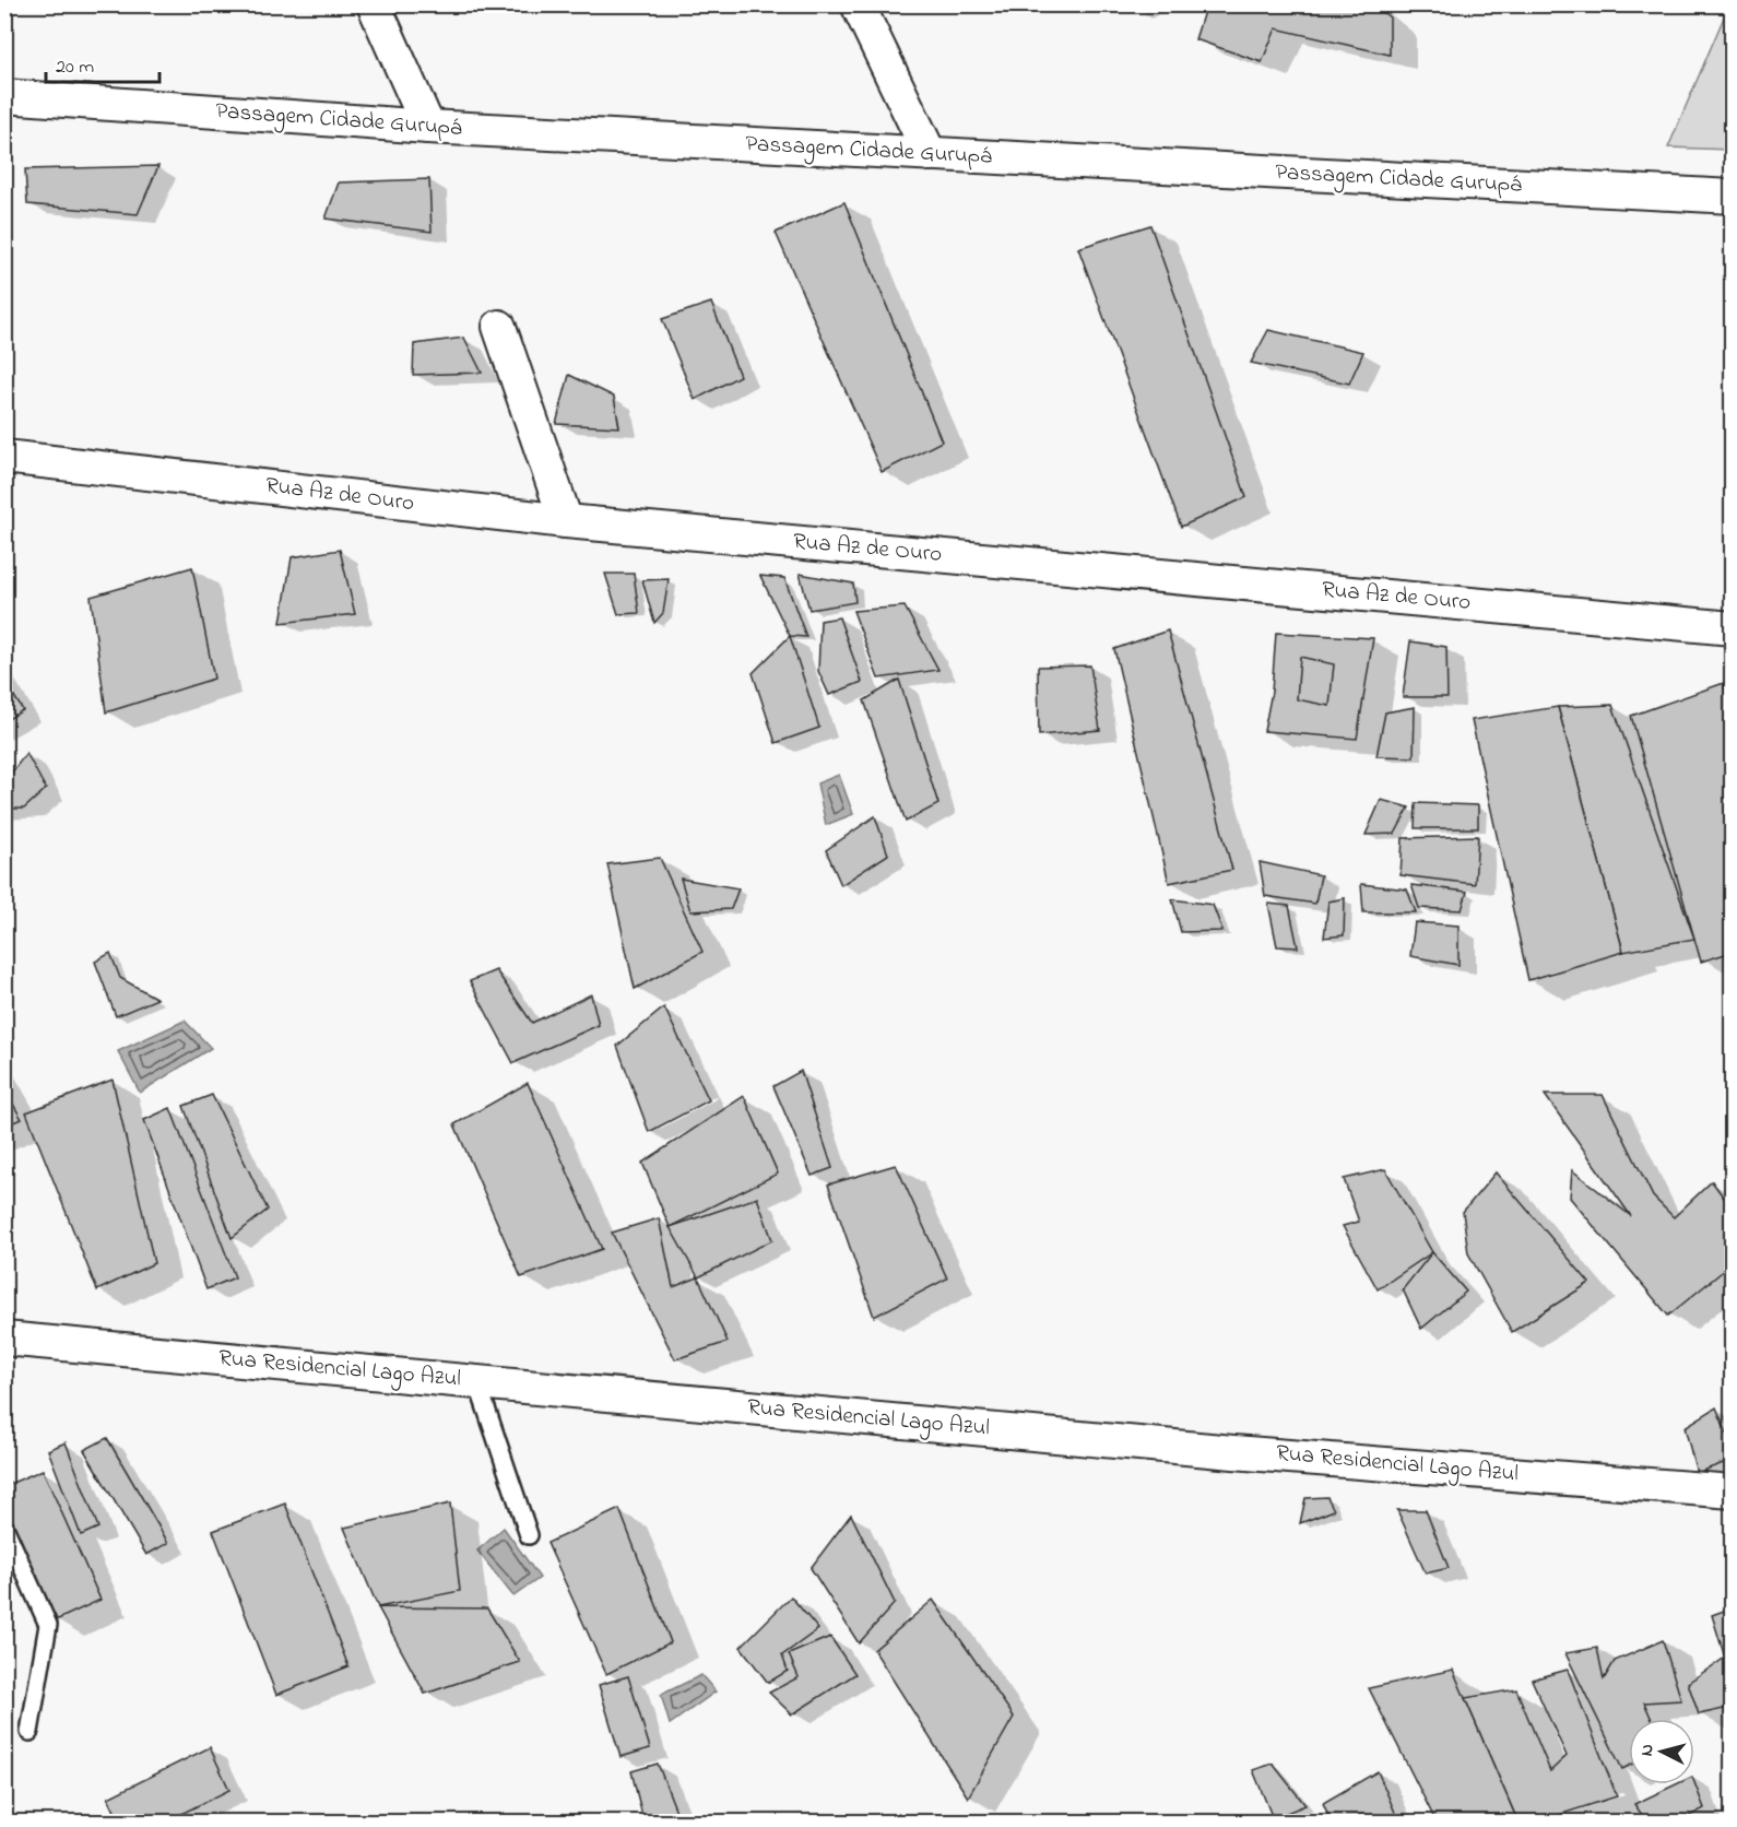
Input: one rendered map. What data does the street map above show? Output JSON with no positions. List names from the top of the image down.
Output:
{
  "streets": {
    "street": ["Passagem Cidade Gurupá", "Rua Az de Ouro", "Rua Residencial Lago Azul"]
  },
  "scale_bar": "20 m",
  "north": "left"
}
